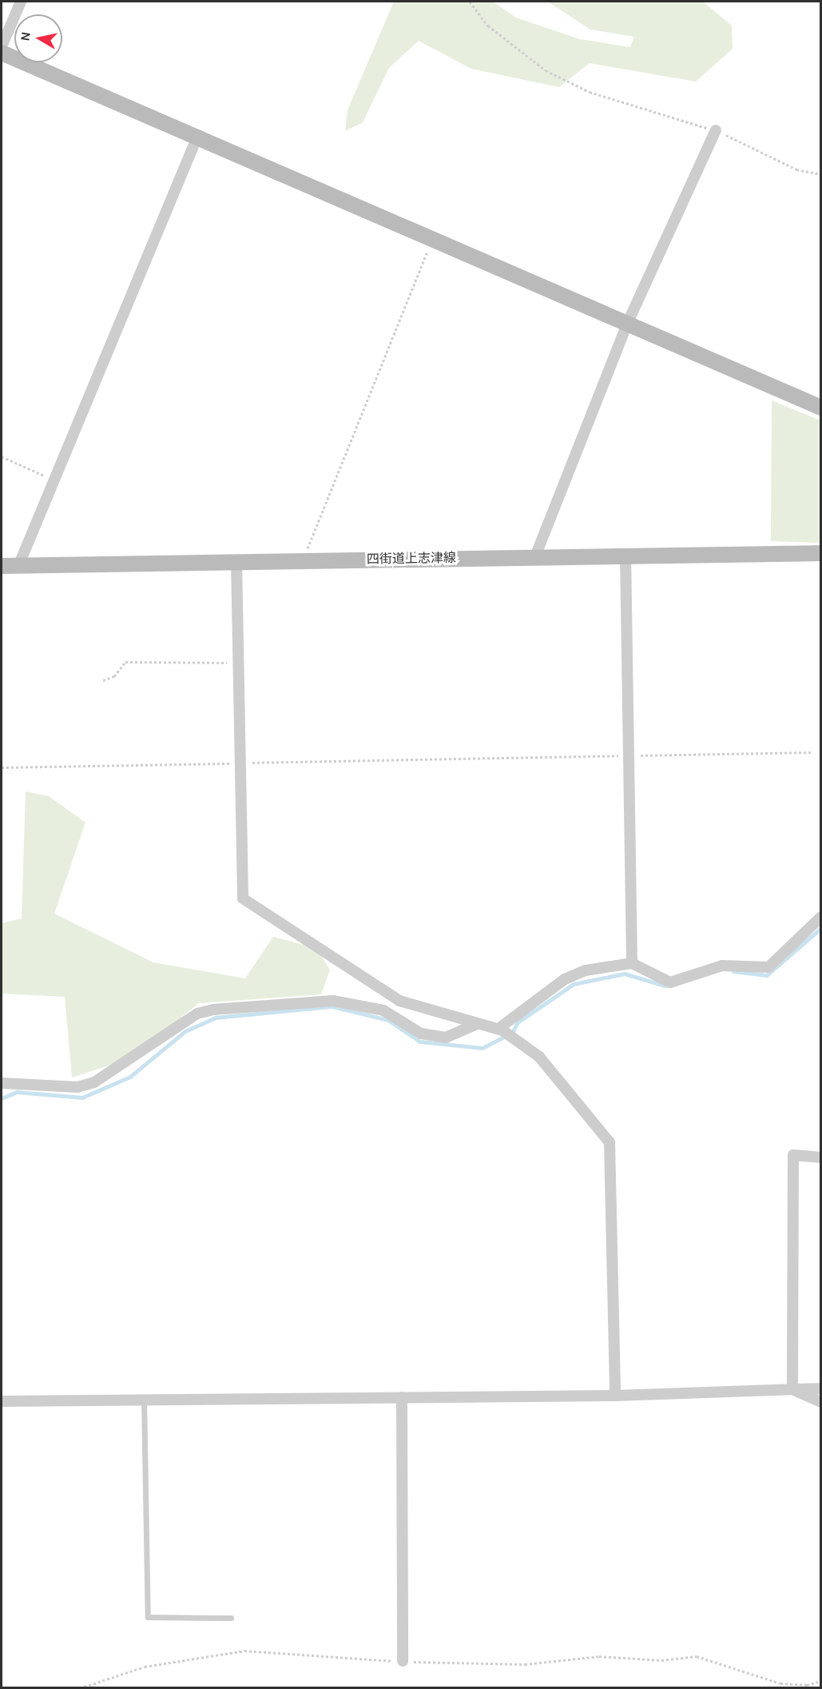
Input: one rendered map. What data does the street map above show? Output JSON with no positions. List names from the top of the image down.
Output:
{
  "streets": {
    "street": ["四街道上志津線"]
  },
  "north": "left"
}
